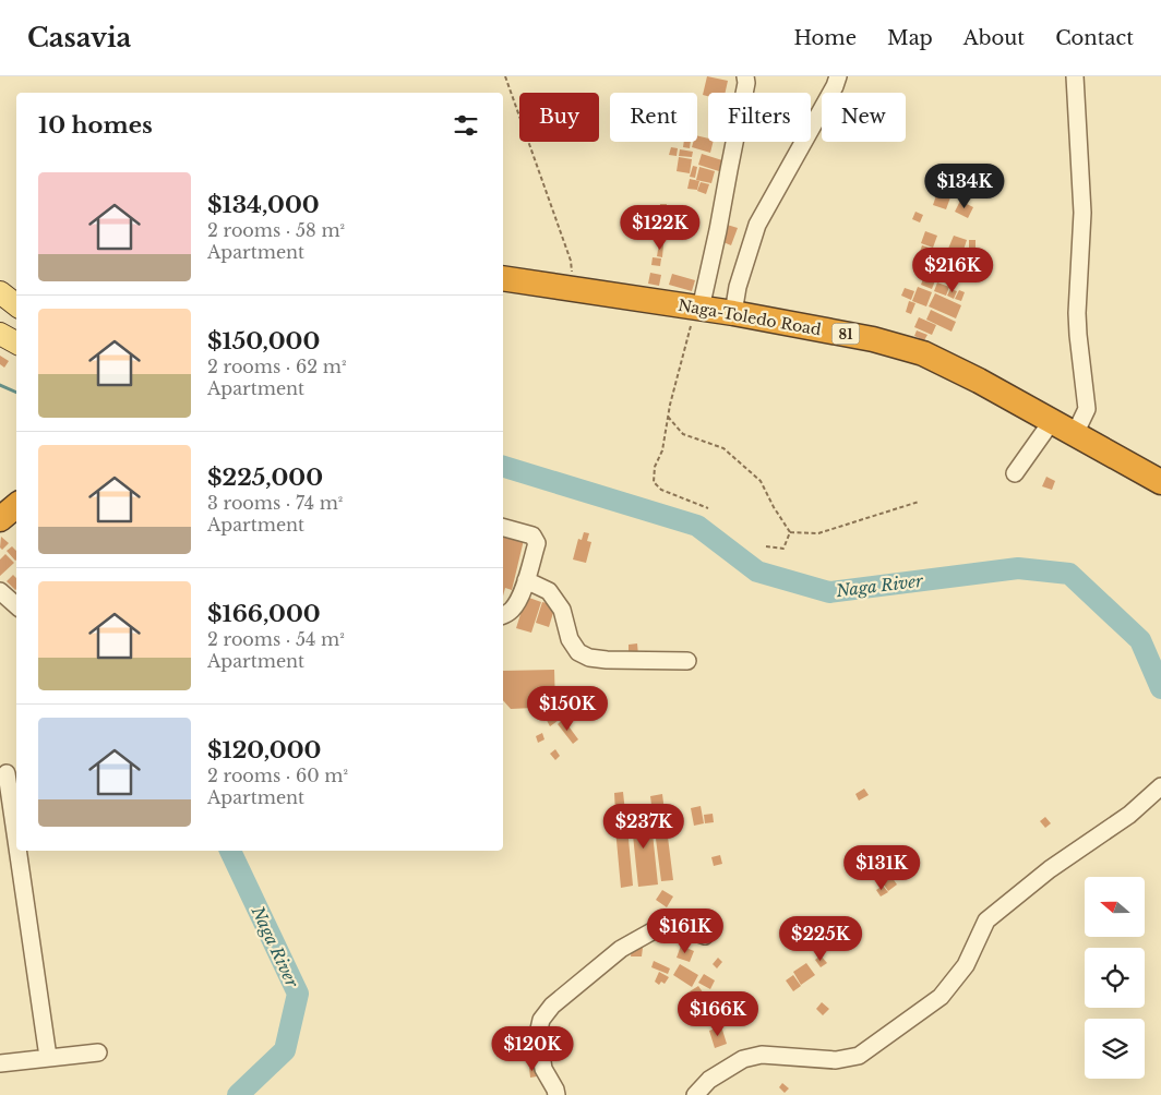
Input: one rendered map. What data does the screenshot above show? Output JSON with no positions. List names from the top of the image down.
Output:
{
  "streets": {
    "highway": ["Naga-Toledo Road", "81"]
  },
  "water": ["Naga River"],
  "north": "left",
  "page": {
    "header": "Casavia",
    "nav": [
      "Home",
      "Map",
      "About",
      "Contact"
    ],
    "chip": [
      "Buy",
      "Rent",
      "Filters",
      "New"
    ],
    "heading": "10 homes",
    "list": [
      {
        "name": "$134,000",
        "note": "2 rooms · 58 m² · Apartment"
      },
      {
        "name": "$150,000",
        "note": "2 rooms · 62 m² · Apartment"
      },
      {
        "name": "$225,000",
        "note": "3 rooms · 74 m² · Apartment"
      },
      {
        "name": "$166,000",
        "note": "2 rooms · 54 m² · Apartment"
      },
      {
        "name": "$120,000",
        "note": "2 rooms · 60 m² · Apartment"
      }
    ],
    "price": [
      "$134K",
      "$122K",
      "$216K",
      "$150K",
      "$237K",
      "$131K",
      "$161K",
      "$225K",
      "$166K",
      "$120K"
    ]
  }
}
